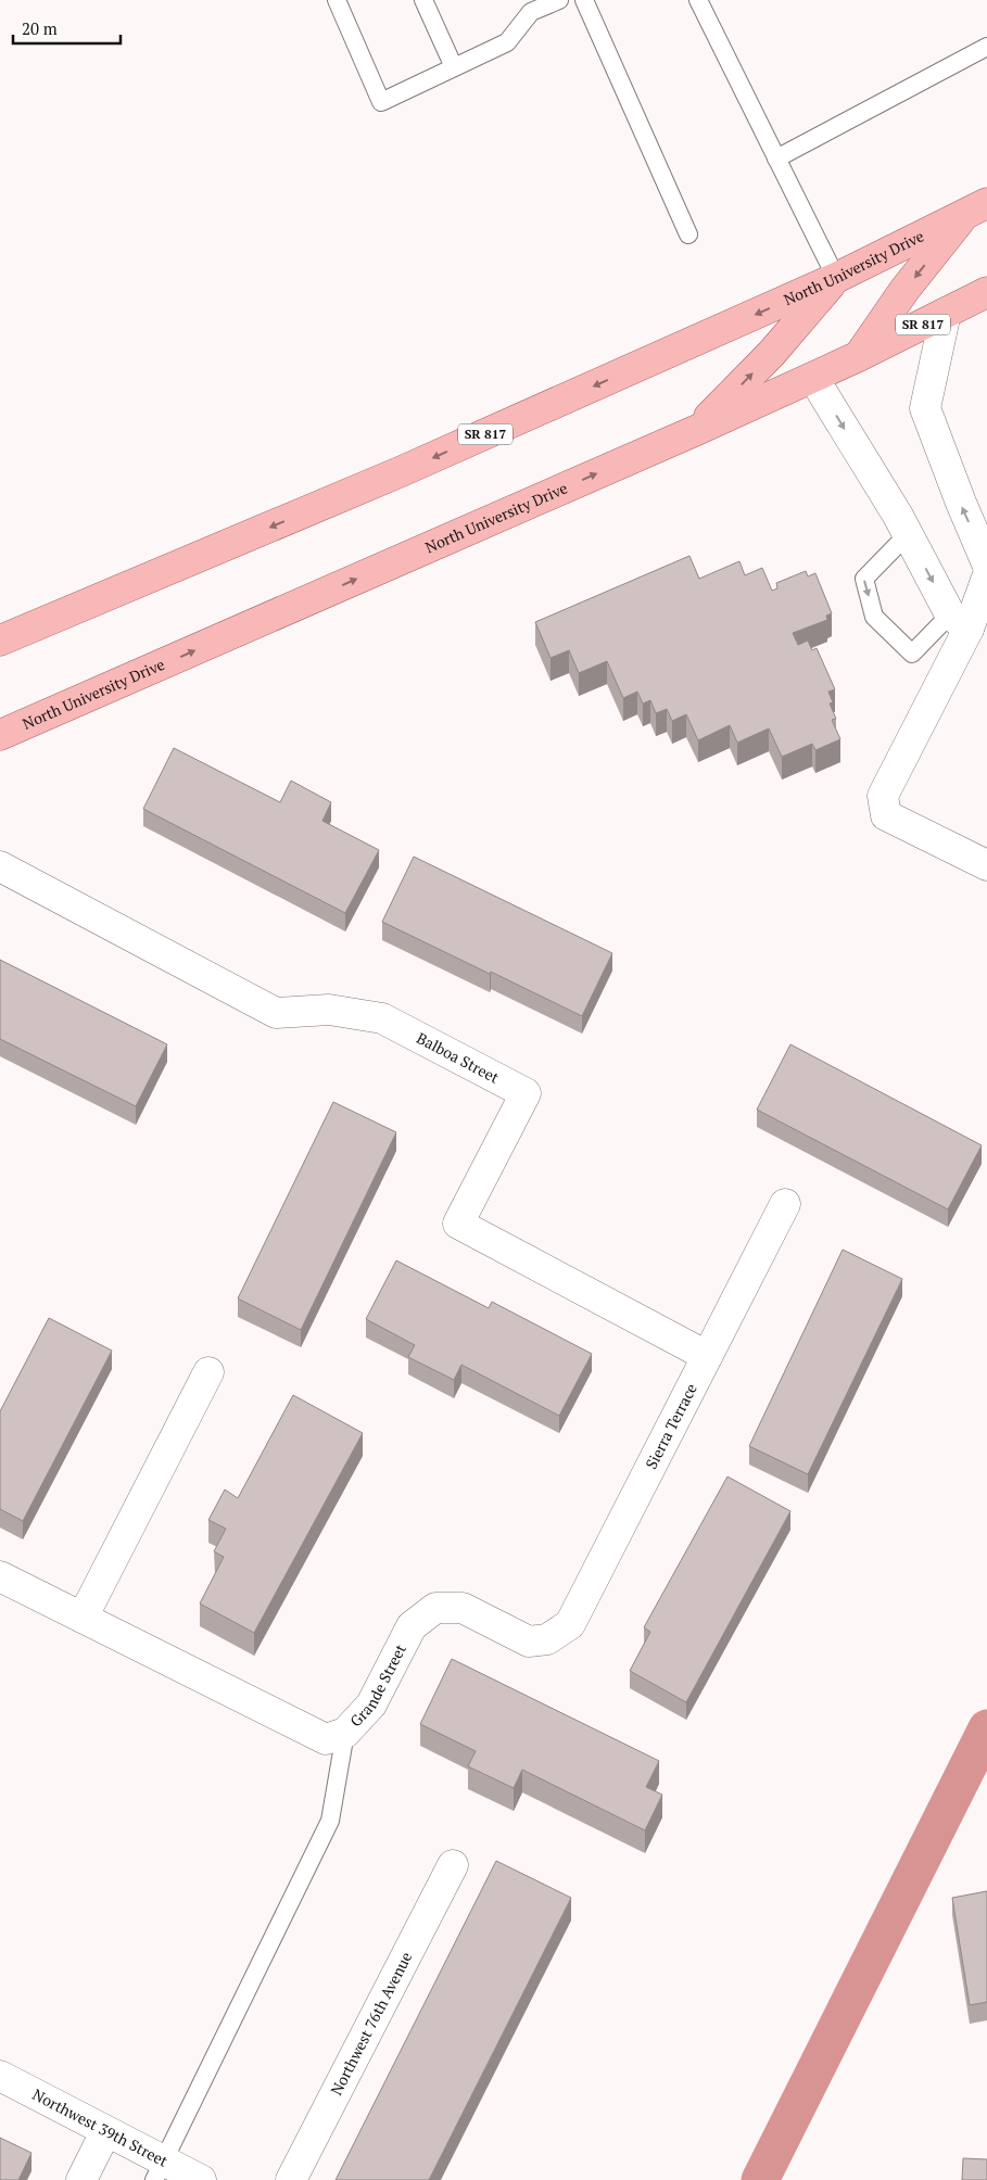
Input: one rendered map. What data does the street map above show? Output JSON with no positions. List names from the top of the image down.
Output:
{
  "streets": {
    "main road": ["North University Drive", "SR 817"],
    "street": [
      "Balboa Street",
      "Sierra Terrace",
      "Grande Street",
      "Northwest 76th Avenue",
      "Northwest 39th Street"
    ]
  },
  "crossings": [
    ["Balboa Street", "Sierra Terrace"],
    ["Sierra Terrace", "Grande Street"]
  ],
  "scale_bar": "20 m"
}
